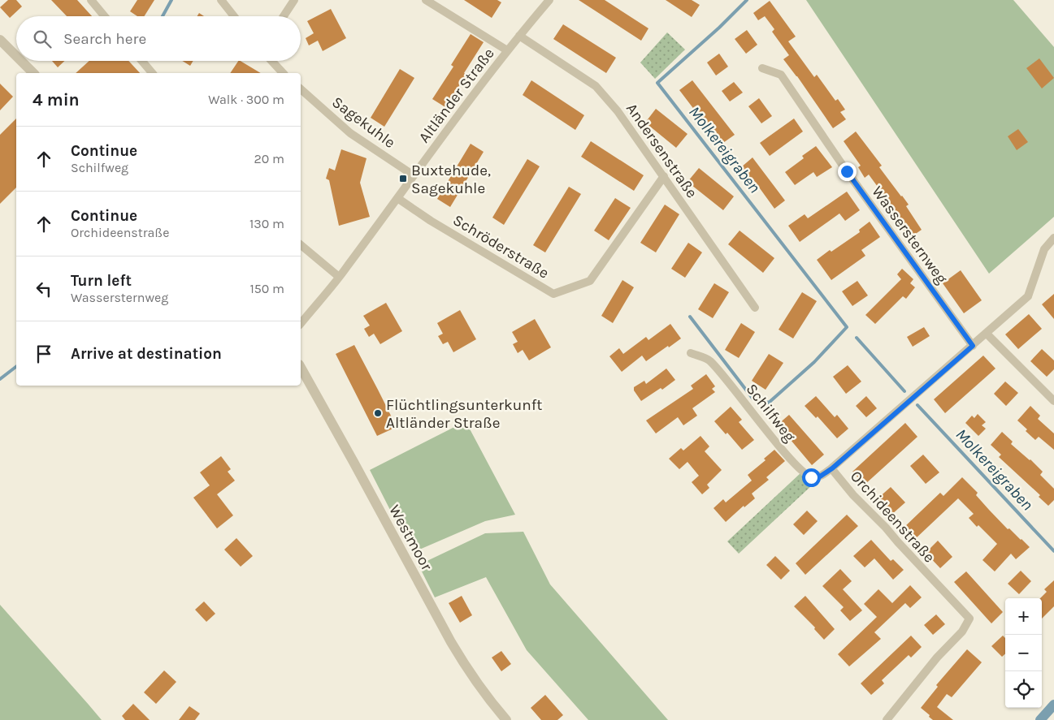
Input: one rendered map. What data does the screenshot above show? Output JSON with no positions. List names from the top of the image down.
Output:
{
  "streets": {
    "street": [
      "Altländer Straße",
      "Sagekuhle",
      "Andersenstraße",
      "Wassersternweg",
      "Schröderstraße",
      "Schilfweg",
      "Orchideenstraße",
      "Westmoor"
    ]
  },
  "crossings": [
    ["Altländer Straße", "Sagekuhle"],
    ["Altländer Straße", "Andersenstraße"],
    ["Altländer Straße", "Schröderstraße"],
    ["Andersenstraße", "Schröderstraße"],
    ["Wassersternweg", "Orchideenstraße"],
    ["Schilfweg", "Orchideenstraße"]
  ],
  "water": ["Molkereigraben"],
  "places": {
    "transit": ["Buxtehude, Sagekuhle"],
    "other": ["Flüchtlingsunterkunft Altländer Straße"]
  },
  "page": {
    "search": "Search here",
    "heading": ["4 min", "Walk · 300 m"],
    "list": [
      ["Continue", "Schilfweg", "20 m"],
      ["Continue", "Orchideenstraße", "130 m"],
      ["Turn left", "Wassersternweg", "150 m"],
      "Arrive at destination"
    ],
    "map_buttons": ["+", "−"]
  }
}
